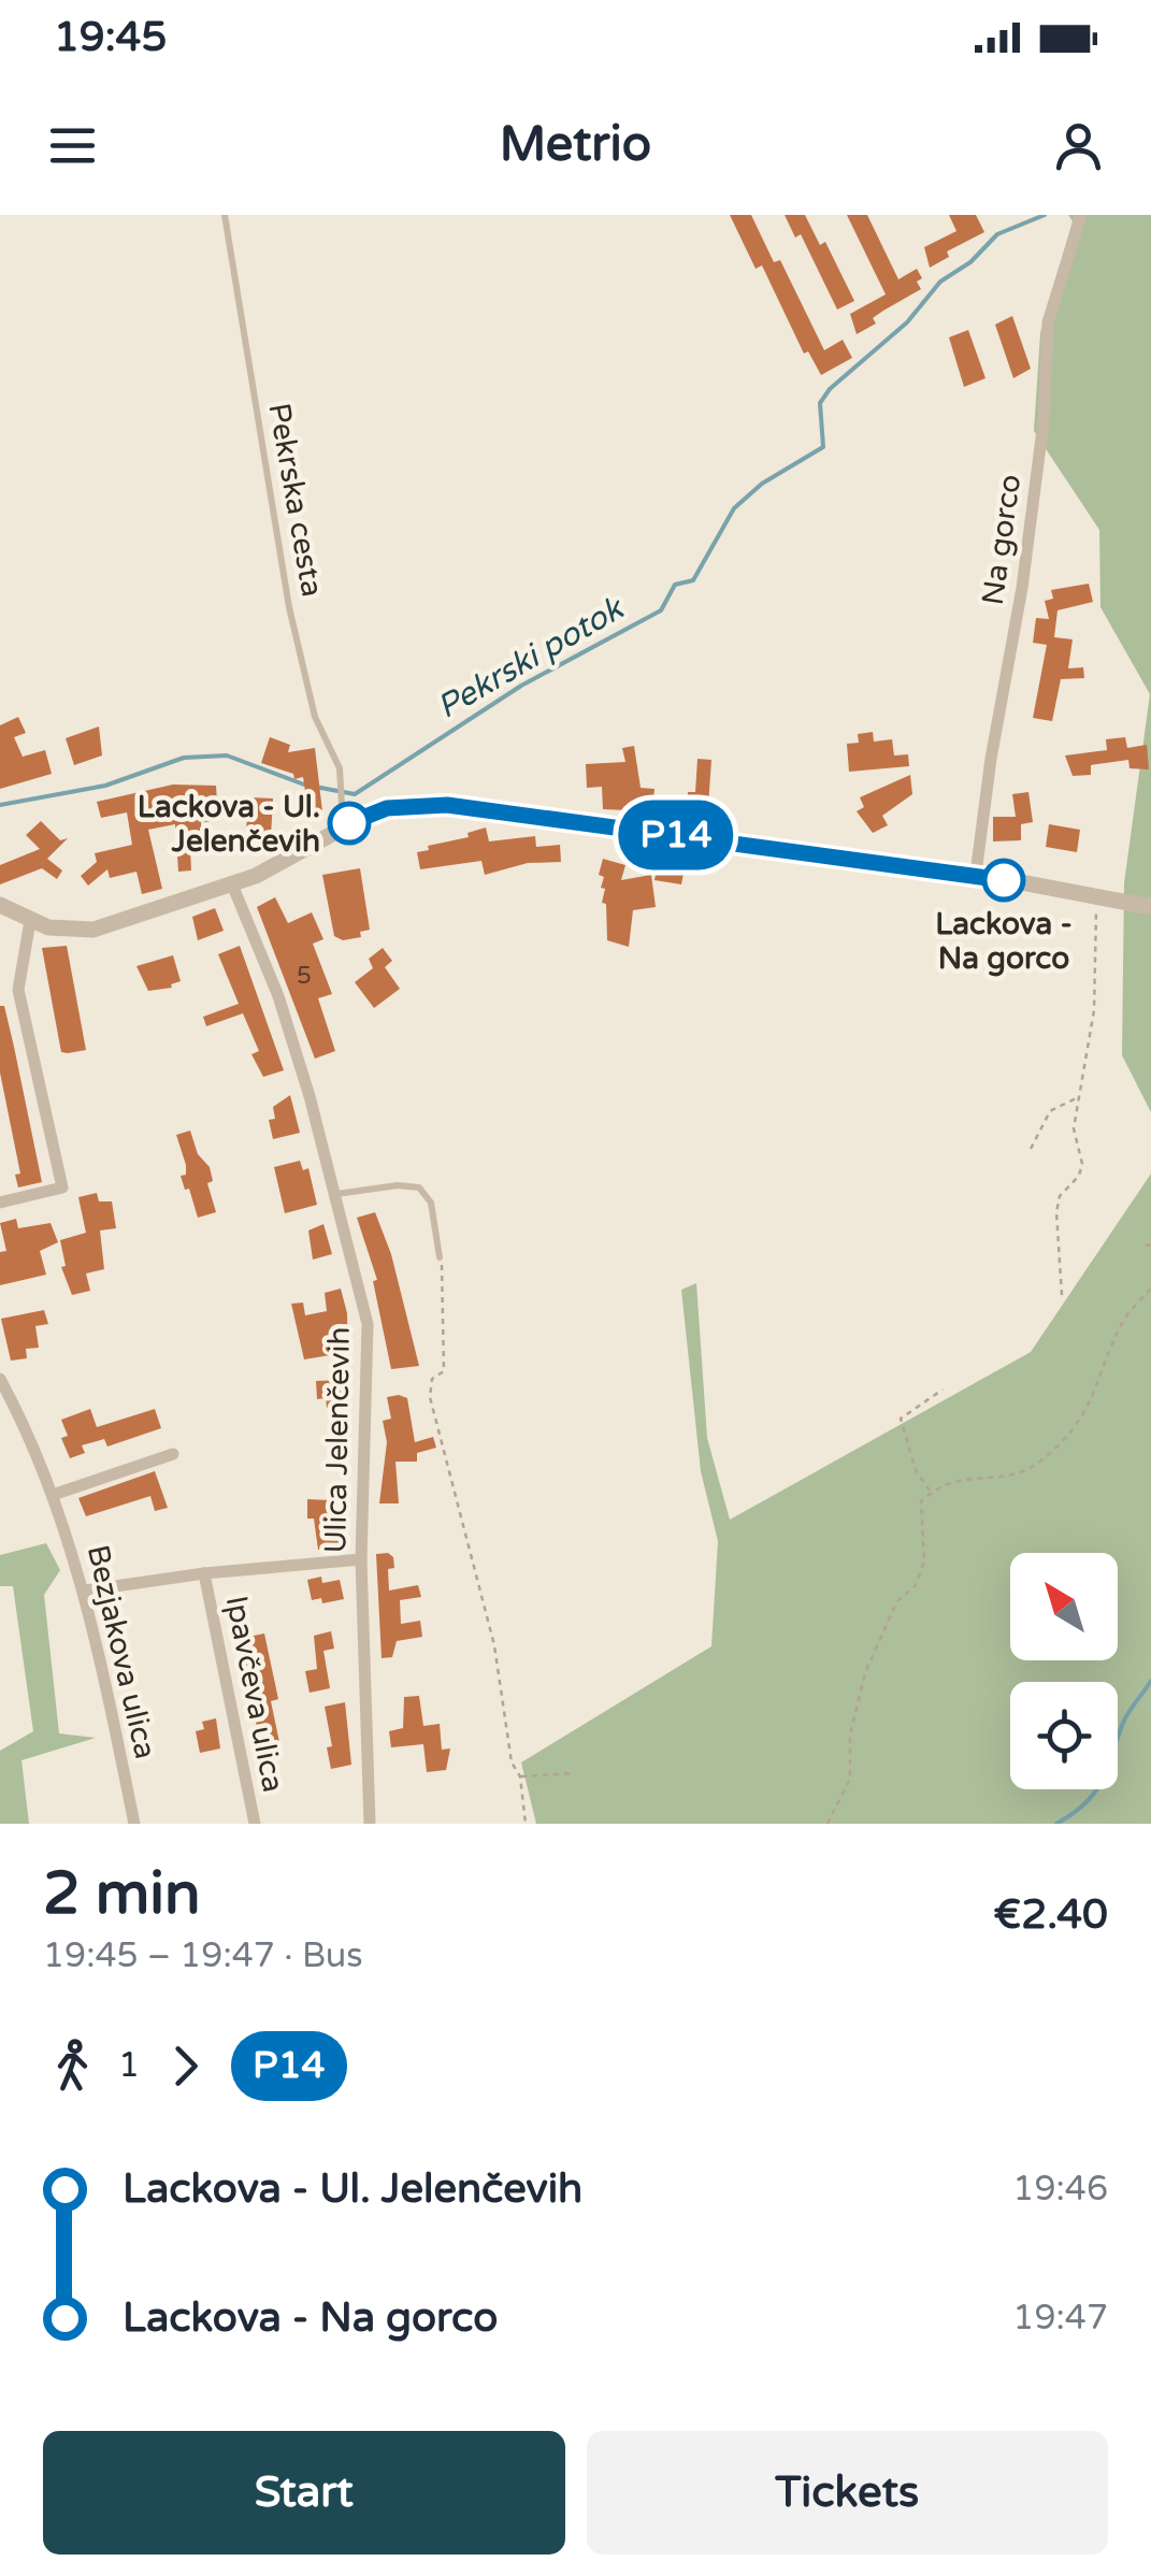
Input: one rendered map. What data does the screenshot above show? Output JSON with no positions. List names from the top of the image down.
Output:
{
  "streets": {
    "street": [
      "Na gorco",
      "Ulica Jelenčevih",
      "Bezjakova ulica",
      "Ipavčeva ulica"
    ],
    "lane": ["Pekrska cesta"]
  },
  "crossings": [
    ["Ulica Jelenčevih", "Ipavčeva ulica"],
    ["Bezjakova ulica", "Ipavčeva ulica"]
  ],
  "water": ["Pekrski potok"],
  "places": ["Lackova - Ul. Jelenčevih", "Lackova - Na gorco"],
  "lines": ["bus line P14"],
  "house_numbers": ["5"],
  "north": "top left",
  "page": {
    "status": "19:45",
    "header": "Metrio",
    "on_map": "P14",
    "heading": ["2 min", "19:45 – 19:47 · Bus", "€2.40"],
    "legs": ["1", "P14"],
    "list": [
      {
        "name": "Lackova - Ul. Jelenčevih",
        "value": "19:46"
      },
      {
        "name": "Lackova - Na gorco",
        "value": "19:47"
      }
    ],
    "buttons": ["Start", "Tickets"]
  }
}
